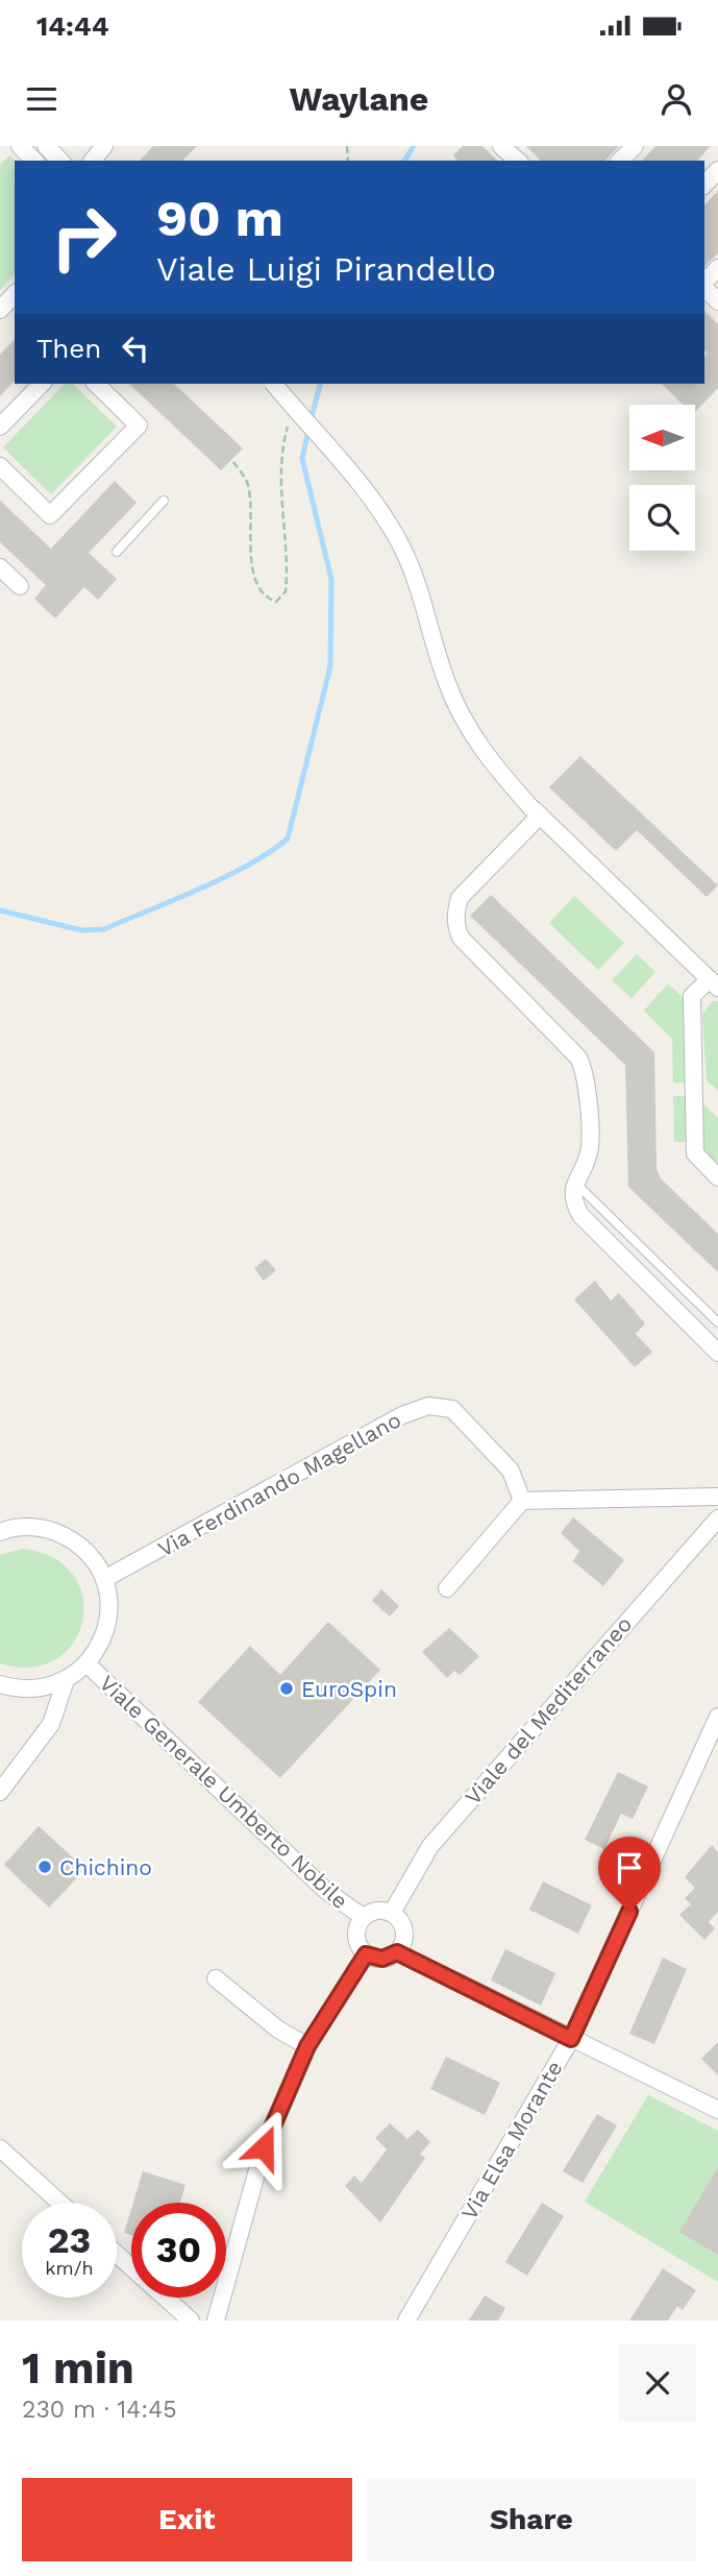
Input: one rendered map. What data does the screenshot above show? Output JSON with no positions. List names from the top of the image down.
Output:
{
  "streets": {
    "street": [
      "Via Ferdinando Magellano",
      "Viale del Mediterraneo",
      "Viale Generale Umberto Nobile",
      "Via Elsa Morante"
    ]
  },
  "crossings": [
    ["Viale del Mediterraneo", "Viale Generale Umberto Nobile"]
  ],
  "places": ["EuroSpin", "Chichino"],
  "north": "left",
  "page": {
    "status": "14:44",
    "header": "Waylane",
    "turn": ["90 m", "Viale Luigi Pirandello"],
    "then": "Then",
    "speed": "23 km/h",
    "limit": "30",
    "heading": ["1 min", "230 m · 14:45"],
    "buttons": ["Exit", "Share"]
  }
}
